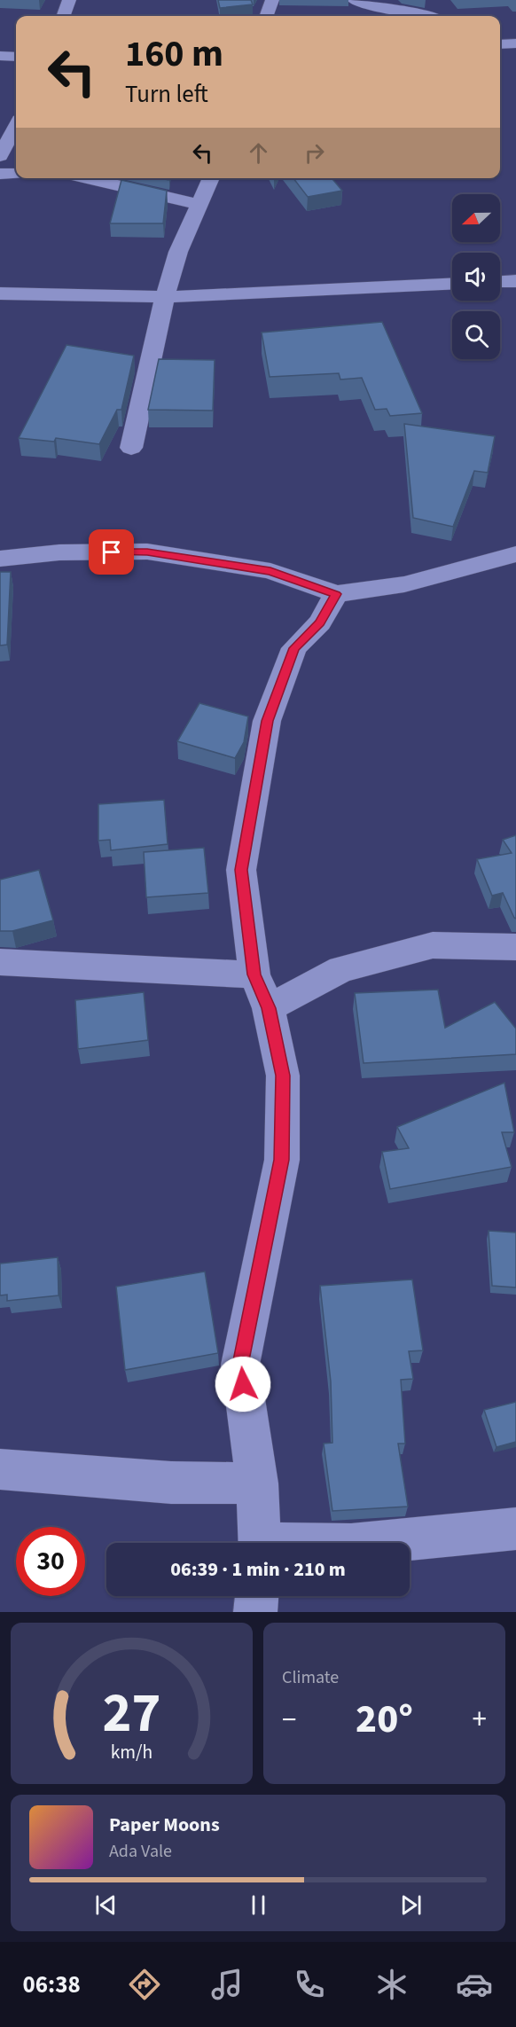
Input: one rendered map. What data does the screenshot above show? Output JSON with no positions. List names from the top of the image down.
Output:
{
  "north": "left",
  "page": {
    "turn": ["160 m", "Turn left"],
    "limit": "30",
    "trip": "06:39 · 1 min · 210 m",
    "tile": "Climate",
    "heat": ["−", "20°", "+"],
    "song": ["Paper Moons", "Ada Vale"],
    "tabs": "06:38",
    "gauge": ["27", "km/h"]
  }
}
